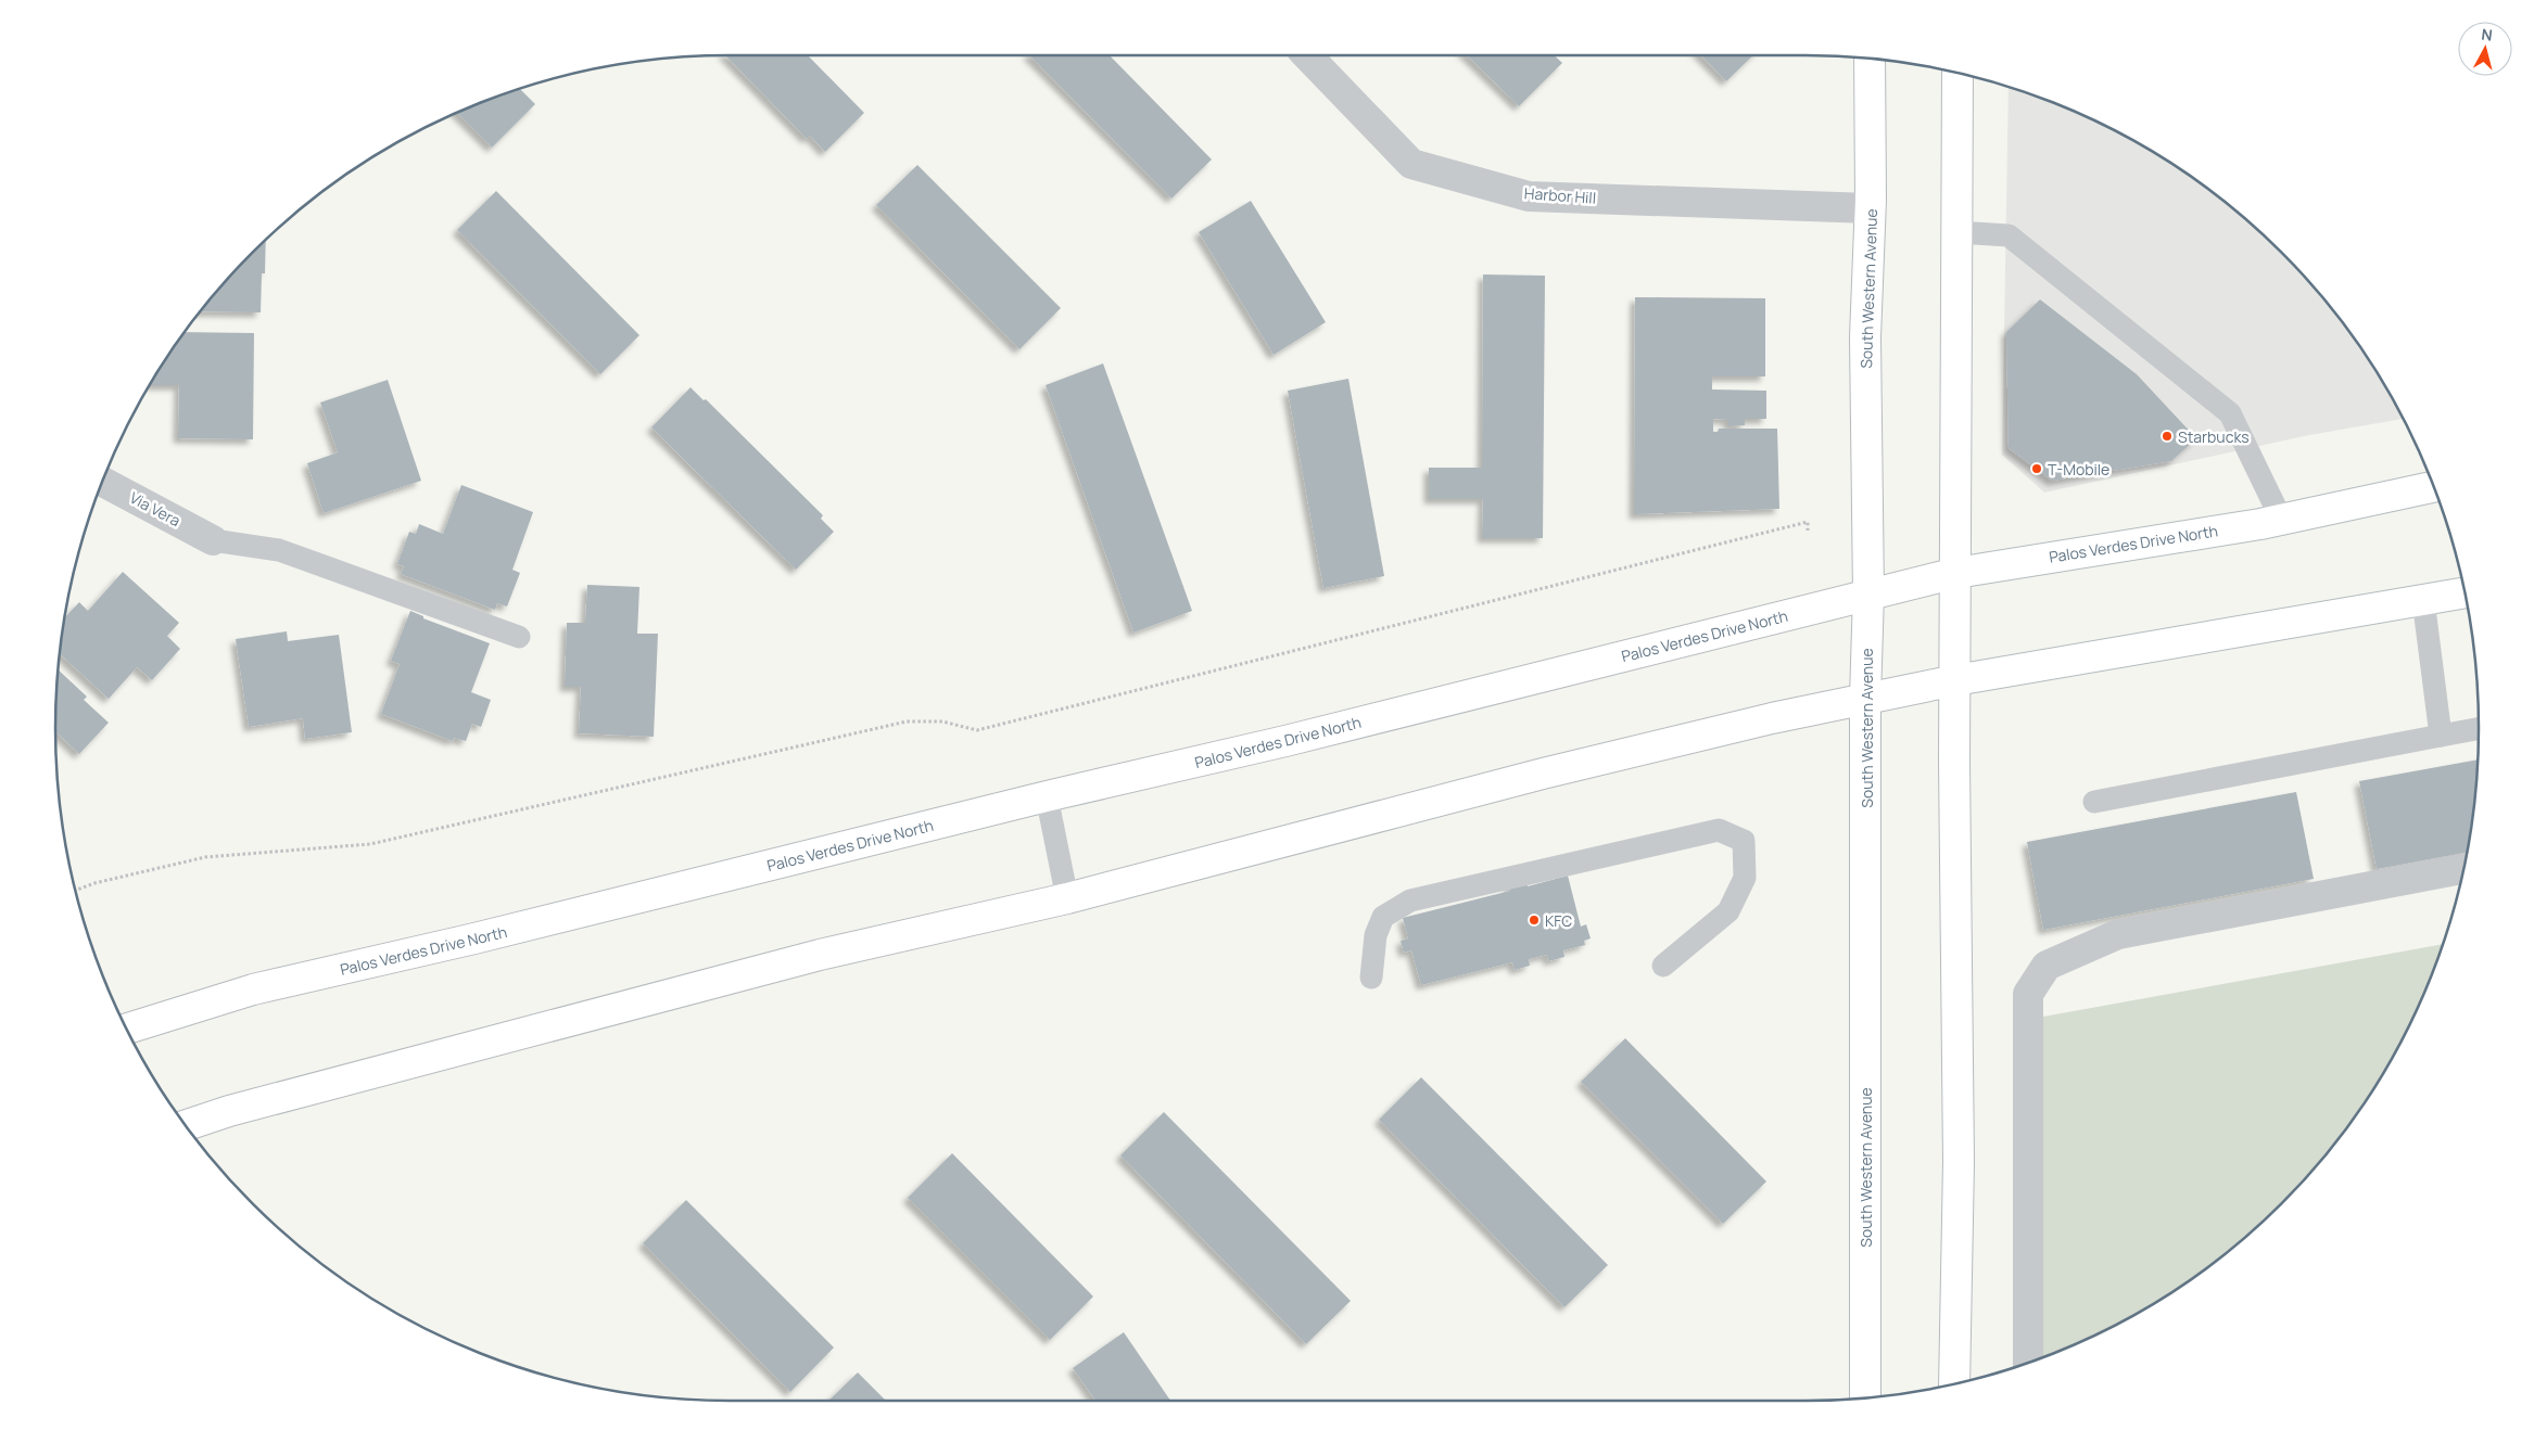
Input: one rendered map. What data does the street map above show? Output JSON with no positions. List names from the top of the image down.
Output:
{
  "streets": {
    "main road": ["South Western Avenue", "Palos Verdes Drive North"],
    "street": ["Harbor Hill", "Via Vera"]
  },
  "crossings": [
    ["Harbor Hill", "South Western Avenue"],
    ["South Western Avenue", "Palos Verdes Drive North"]
  ],
  "places": ["Starbucks", "T-Mobile", "KFC"],
  "north": "top"
}
